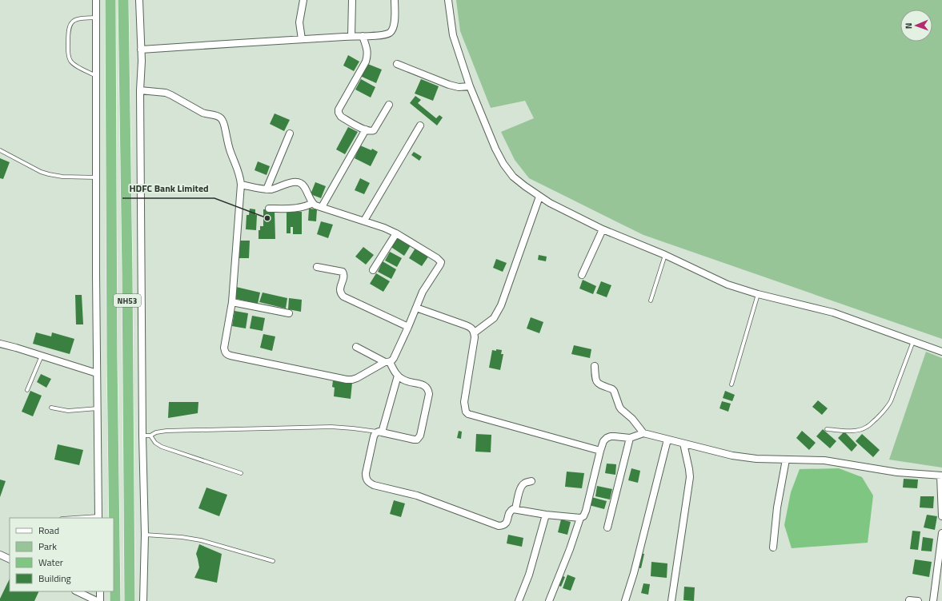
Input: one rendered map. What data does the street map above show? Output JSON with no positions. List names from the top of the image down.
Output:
{
  "streets": {
    "highway": ["NH53"]
  },
  "places": ["HDFC Bank Limited"],
  "legend": [
    "Road",
    "Park",
    "Water",
    "Building"
  ],
  "north": "left"
}
